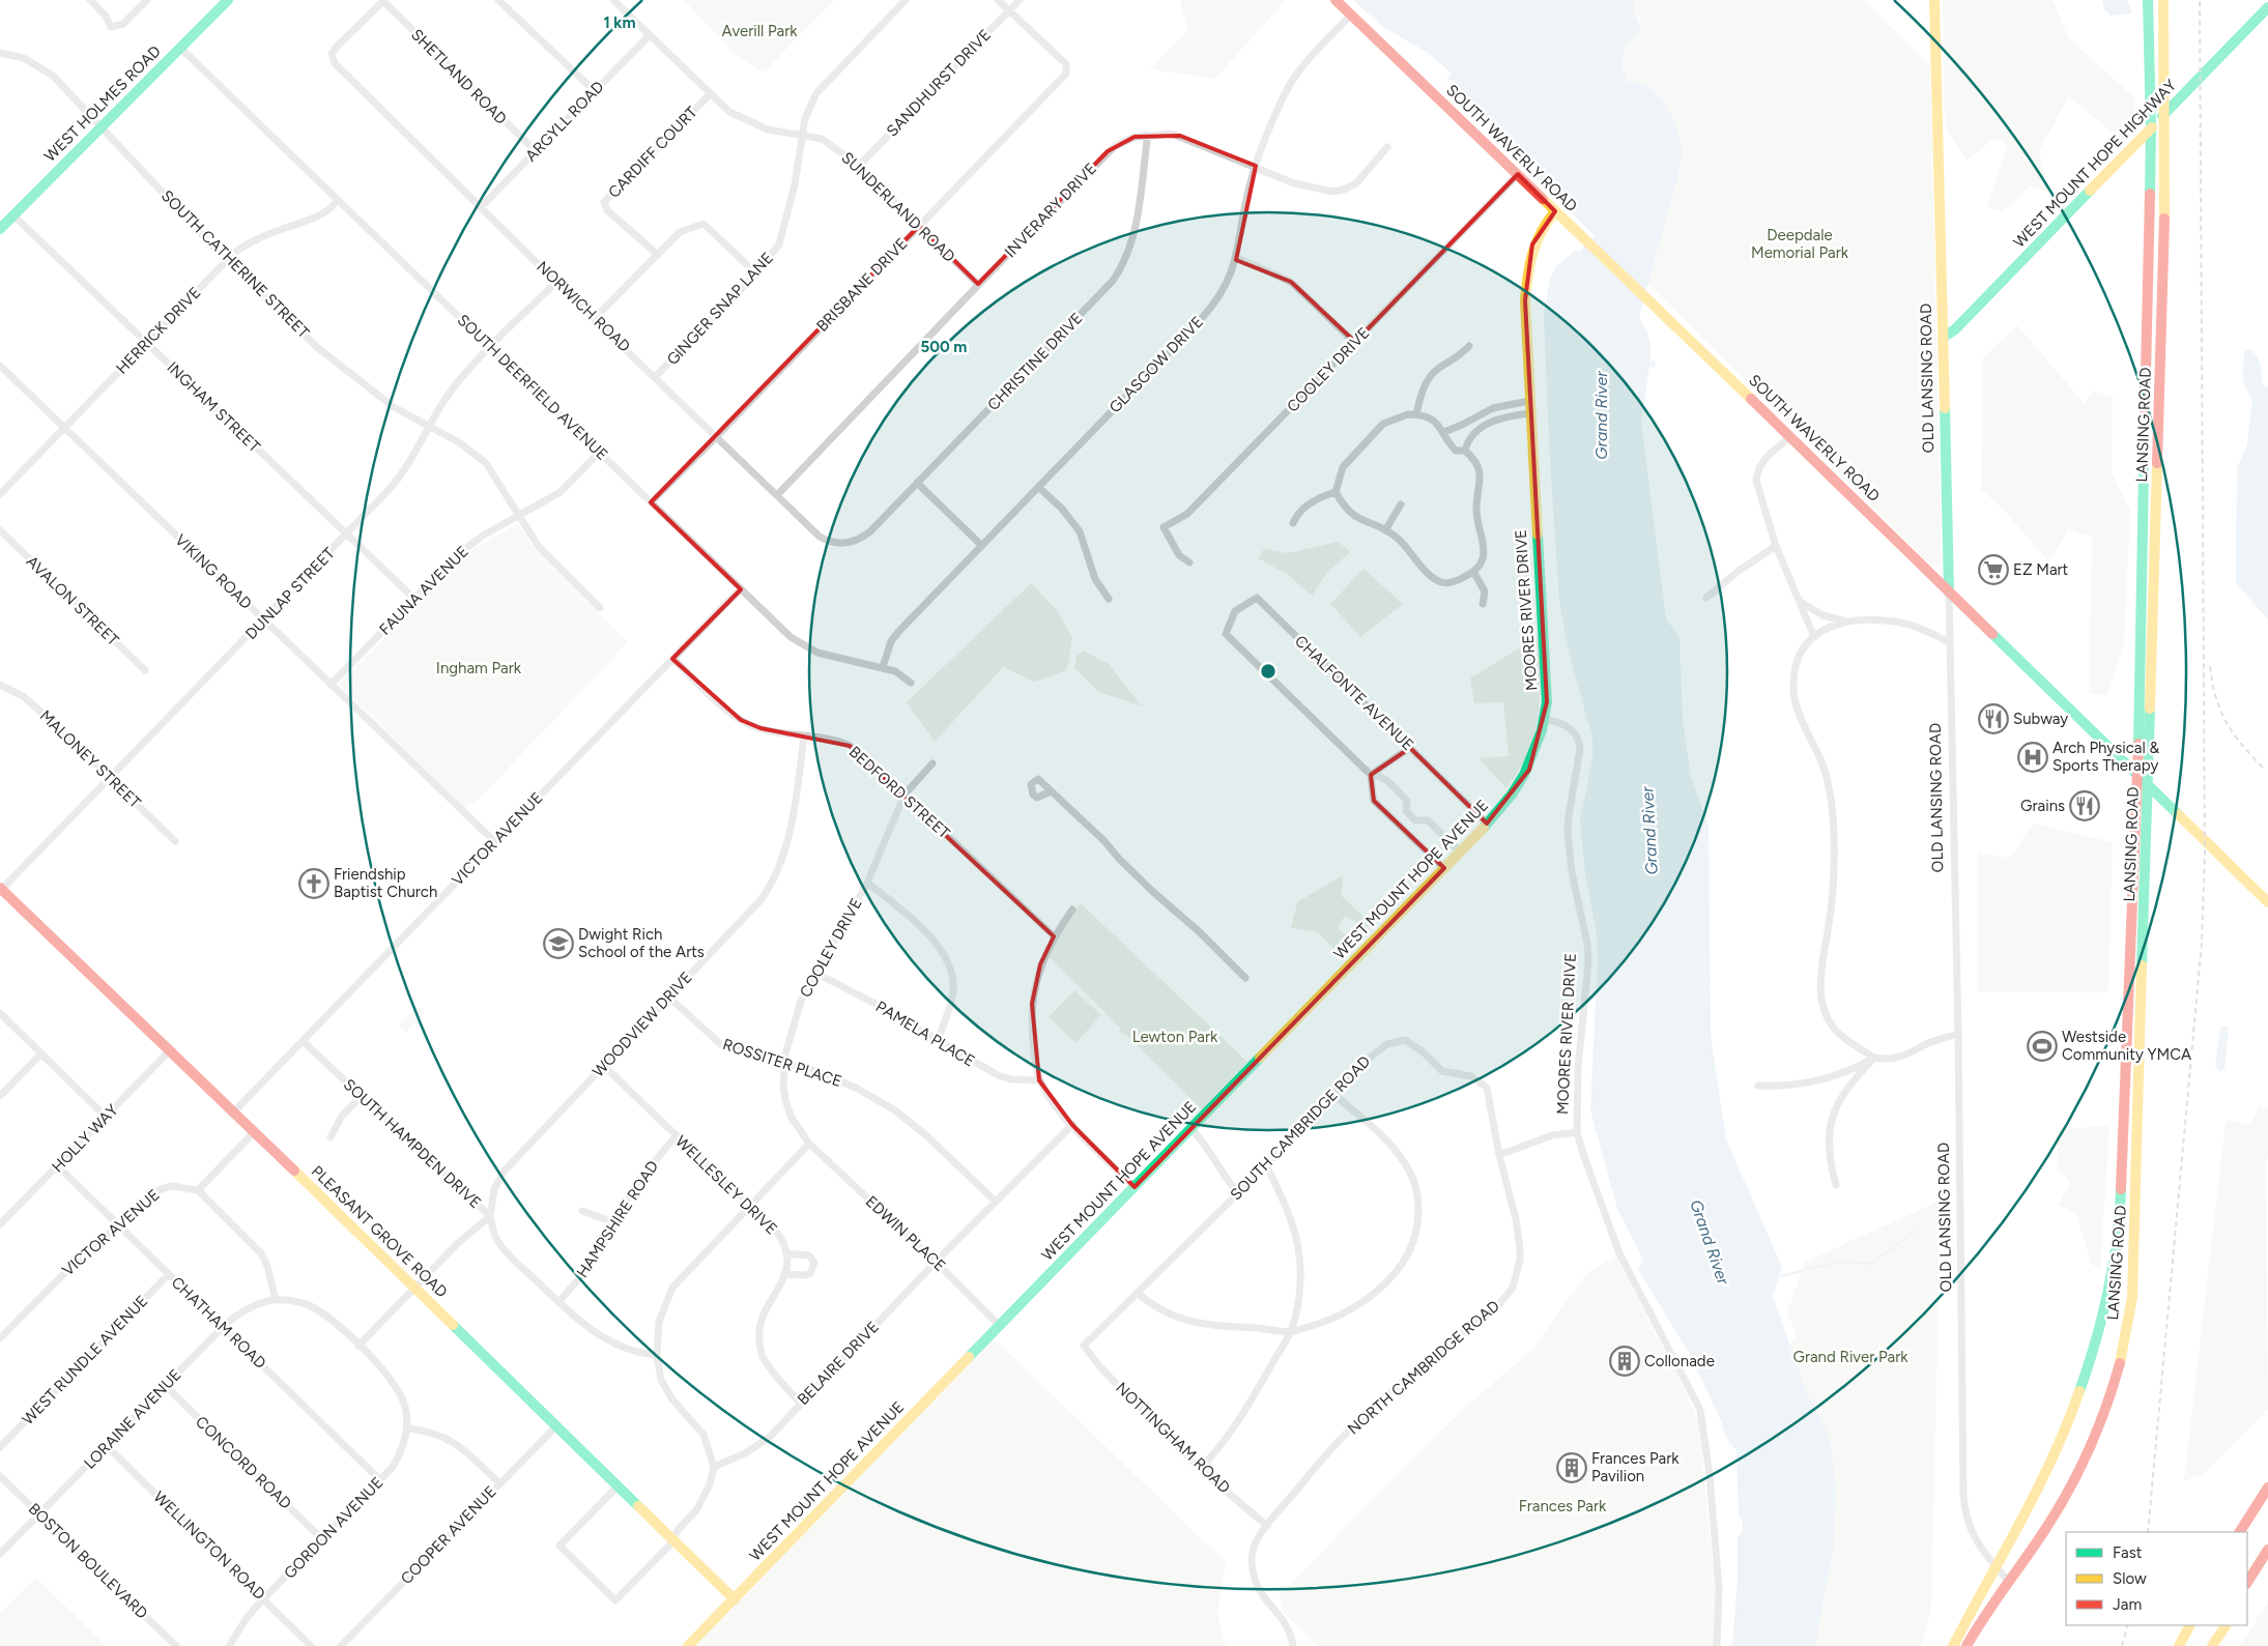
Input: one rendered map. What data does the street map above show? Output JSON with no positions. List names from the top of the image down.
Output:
{
  "streets": {
    "main road": [
      "WEST HOLMES ROAD",
      "SOUTH WAVERLY ROAD",
      "WEST MOUNT HOPE HIGHWAY",
      "OLD LANSING ROAD",
      "LANSING ROAD",
      "MOORES RIVER DRIVE",
      "WEST MOUNT HOPE AVENUE",
      "PLEASANT GROVE ROAD"
    ],
    "street": [
      "SHETLAND ROAD",
      "SANDHURST DRIVE",
      "ARGYLL ROAD",
      "CARDIFF COURT",
      "SUNDERLAND ROAD",
      "INVERARY DRIVE",
      "SOUTH CATHERINE STREET",
      "BRISBANE DRIVE",
      "NORWICH ROAD",
      "GINGER SNAP LANE",
      "HERRICK DRIVE",
      "CHRISTINE DRIVE",
      "GLASGOW DRIVE",
      "COOLEY DRIVE",
      "SOUTH DEERFIELD AVENUE",
      "INGHAM STREET",
      "VIKING ROAD",
      "FAUNA AVENUE",
      "DUNLAP STREET",
      "AVALON STREET",
      "CHALFONTE AVENUE",
      "MALONEY STREET",
      "BEDFORD STREET",
      "VICTOR AVENUE",
      "WOODVIEW DRIVE",
      "PAMELA PLACE",
      "ROSSITER PLACE",
      "SOUTH CAMBRIDGE ROAD",
      "HOLLY WAY",
      "SOUTH HAMPDEN DRIVE",
      "WELLESLEY DRIVE",
      "HAMPSHIRE ROAD",
      "EDWIN PLACE",
      "CHATHAM ROAD",
      "WEST RUNDLE AVENUE",
      "BELAIRE DRIVE",
      "NORTH CAMBRIDGE ROAD",
      "LORAINE AVENUE",
      "NOTTINGHAM ROAD",
      "CONCORD ROAD",
      "GORDON AVENUE",
      "COOPER AVENUE",
      "WELLINGTON ROAD",
      "BOSTON BOULEVARD"
    ]
  },
  "crossings": [
    ["SHETLAND ROAD", "ARGYLL ROAD"],
    ["SHETLAND ROAD", "NORWICH ROAD"],
    ["SANDHURST DRIVE", "SUNDERLAND ROAD"],
    ["SANDHURST DRIVE", "BRISBANE DRIVE"],
    ["WEST HOLMES ROAD", "SOUTH CATHERINE STREET"],
    ["WEST HOLMES ROAD", "SOUTH DEERFIELD AVENUE"],
    ["WEST HOLMES ROAD", "INGHAM STREET"],
    ["ARGYLL ROAD", "SUNDERLAND ROAD"],
    ["ARGYLL ROAD", "NORWICH ROAD"],
    ["SOUTH WAVERLY ROAD", "GLASGOW DRIVE"],
    ["SOUTH WAVERLY ROAD", "COOLEY DRIVE"],
    ["SOUTH WAVERLY ROAD", "OLD LANSING ROAD"],
    ["SOUTH WAVERLY ROAD", "LANSING ROAD"],
    ["SOUTH WAVERLY ROAD", "MOORES RIVER DRIVE"],
    ["CARDIFF COURT", "SUNDERLAND ROAD"],
    ["WEST MOUNT HOPE HIGHWAY", "OLD LANSING ROAD"],
    ["WEST MOUNT HOPE HIGHWAY", "LANSING ROAD"],
    ["SUNDERLAND ROAD", "INVERARY DRIVE"],
    ["SUNDERLAND ROAD", "BRISBANE DRIVE"],
    ["SUNDERLAND ROAD", "GINGER SNAP LANE"],
    ["INVERARY DRIVE", "NORWICH ROAD"],
    ["INVERARY DRIVE", "CHRISTINE DRIVE"],
    ["INVERARY DRIVE", "GLASGOW DRIVE"],
    ["SOUTH CATHERINE STREET", "HERRICK DRIVE"],
    ["SOUTH CATHERINE STREET", "FAUNA AVENUE"],
    ["SOUTH CATHERINE STREET", "DUNLAP STREET"],
    ["BRISBANE DRIVE", "NORWICH ROAD"],
    ["BRISBANE DRIVE", "SOUTH DEERFIELD AVENUE"],
    ["NORWICH ROAD", "GINGER SNAP LANE"],
    ["NORWICH ROAD", "CHRISTINE DRIVE"],
    ["NORWICH ROAD", "DUNLAP STREET"],
    ["HERRICK DRIVE", "SOUTH DEERFIELD AVENUE"],
    ["HERRICK DRIVE", "INGHAM STREET"],
    ["HERRICK DRIVE", "VIKING ROAD"],
    ["GLASGOW DRIVE", "SOUTH DEERFIELD AVENUE"],
    ["COOLEY DRIVE", "BEDFORD STREET"],
    ["COOLEY DRIVE", "PAMELA PLACE"],
    ["COOLEY DRIVE", "ROSSITER PLACE"],
    ["COOLEY DRIVE", "EDWIN PLACE"],
    ["OLD LANSING ROAD", "LANSING ROAD"],
    ["SOUTH DEERFIELD AVENUE", "FAUNA AVENUE"],
    ["SOUTH DEERFIELD AVENUE", "DUNLAP STREET"],
    ["SOUTH DEERFIELD AVENUE", "VICTOR AVENUE"],
    ["INGHAM STREET", "FAUNA AVENUE"],
    ["INGHAM STREET", "DUNLAP STREET"],
    ["VIKING ROAD", "FAUNA AVENUE"],
    ["VIKING ROAD", "DUNLAP STREET"],
    ["VIKING ROAD", "VICTOR AVENUE"],
    ["DUNLAP STREET", "MALONEY STREET"],
    ["DUNLAP STREET", "PLEASANT GROVE ROAD"],
    ["MOORES RIVER DRIVE", "WEST MOUNT HOPE AVENUE"],
    ["CHALFONTE AVENUE", "WEST MOUNT HOPE AVENUE"],
    ["BEDFORD STREET", "VICTOR AVENUE"],
    ["BEDFORD STREET", "WOODVIEW DRIVE"],
    ["VICTOR AVENUE", "SOUTH HAMPDEN DRIVE"],
    ["VICTOR AVENUE", "PLEASANT GROVE ROAD"],
    ["VICTOR AVENUE", "CHATHAM ROAD"],
    ["WEST MOUNT HOPE AVENUE", "PLEASANT GROVE ROAD"],
    ["WEST MOUNT HOPE AVENUE", "EDWIN PLACE"],
    ["WOODVIEW DRIVE", "ROSSITER PLACE"],
    ["WOODVIEW DRIVE", "SOUTH HAMPDEN DRIVE"],
    ["WOODVIEW DRIVE", "WELLESLEY DRIVE"],
    ["ROSSITER PLACE", "BELAIRE DRIVE"],
    ["SOUTH CAMBRIDGE ROAD", "NORTH CAMBRIDGE ROAD"],
    ["SOUTH CAMBRIDGE ROAD", "NOTTINGHAM ROAD"],
    ["HOLLY WAY", "PLEASANT GROVE ROAD"],
    ["HOLLY WAY", "CHATHAM ROAD"],
    ["SOUTH HAMPDEN DRIVE", "HAMPSHIRE ROAD"],
    ["WELLESLEY DRIVE", "HAMPSHIRE ROAD"],
    ["WELLESLEY DRIVE", "BELAIRE DRIVE"],
    ["PLEASANT GROVE ROAD", "COOPER AVENUE"],
    ["EDWIN PLACE", "BELAIRE DRIVE"],
    ["CHATHAM ROAD", "WEST RUNDLE AVENUE"],
    ["CHATHAM ROAD", "LORAINE AVENUE"],
    ["CHATHAM ROAD", "GORDON AVENUE"],
    ["NORTH CAMBRIDGE ROAD", "NOTTINGHAM ROAD"],
    ["LORAINE AVENUE", "CONCORD ROAD"],
    ["LORAINE AVENUE", "GORDON AVENUE"],
    ["LORAINE AVENUE", "WELLINGTON ROAD"],
    ["LORAINE AVENUE", "BOSTON BOULEVARD"],
    ["CONCORD ROAD", "GORDON AVENUE"],
    ["GORDON AVENUE", "WELLINGTON ROAD"]
  ],
  "water": ["Grand River"],
  "parks": [
    "Averill Park",
    "Deepdale Memorial Park",
    "Ingham Park",
    "Lewton Park",
    "Grand River Park",
    "Frances Park"
  ],
  "places": {
    "supermarket": ["EZ Mart"],
    "restaurant": ["Subway", "Grains"],
    "hospital": ["Arch Physical & Sports Therapy"],
    "church": ["Friendship Baptist Church"],
    "school or university": ["Dwight Rich School of the Arts"],
    "sports": ["Westside Community YMCA"],
    "building": ["Collonade", "Frances Park Pavilion"]
  },
  "legend": ["Fast", "Slow", "Jam"],
  "rings": ["1 km", "500 m"]
}
